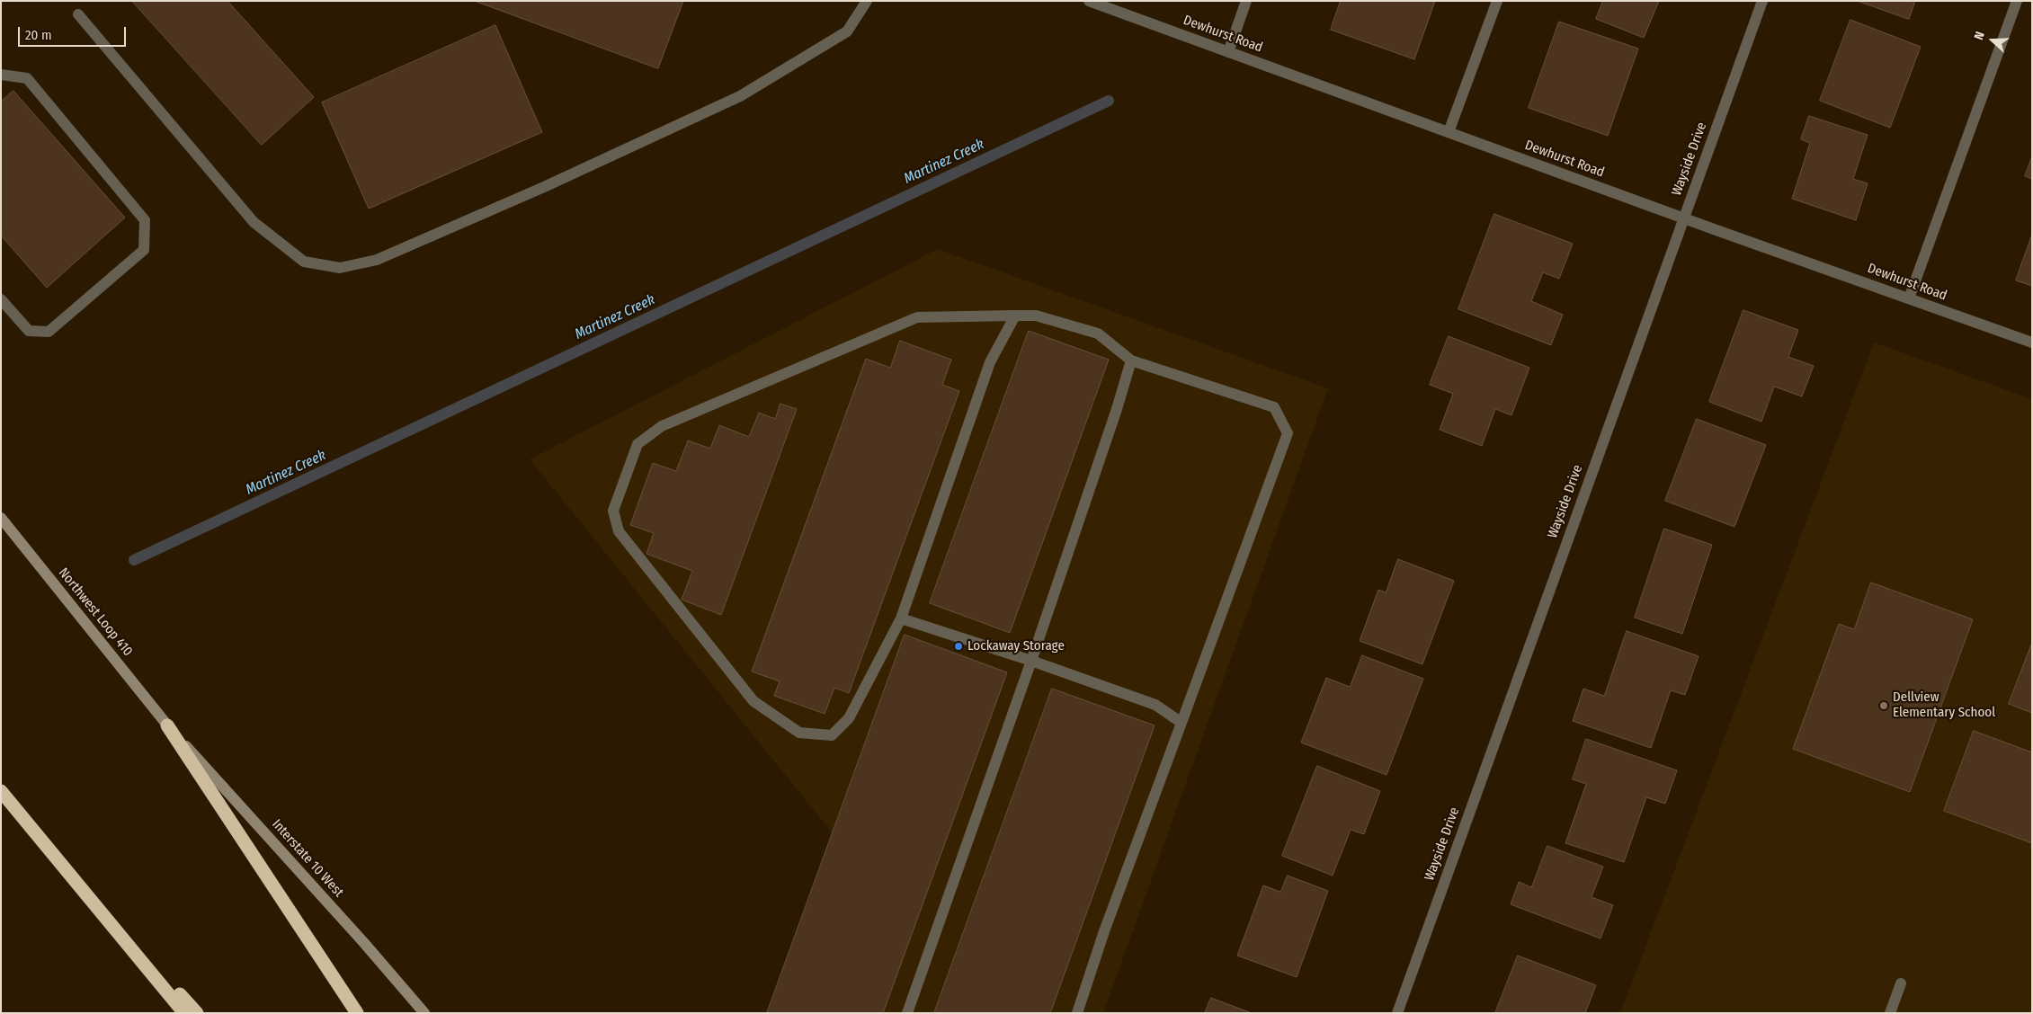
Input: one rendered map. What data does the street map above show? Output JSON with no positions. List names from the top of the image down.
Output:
{
  "streets": {
    "main road": ["Northwest Loop 410", "Interstate 10 West"],
    "street": ["Dewhurst Road", "Wayside Drive"]
  },
  "crossings": [
    ["Dewhurst Road", "Wayside Drive"],
    ["Northwest Loop 410", "Interstate 10 West"]
  ],
  "water": ["Martinez Creek"],
  "places": ["Lockaway Storage", "Dellview Elementary School"],
  "scale_bar": "20 m",
  "north": "left"
}
